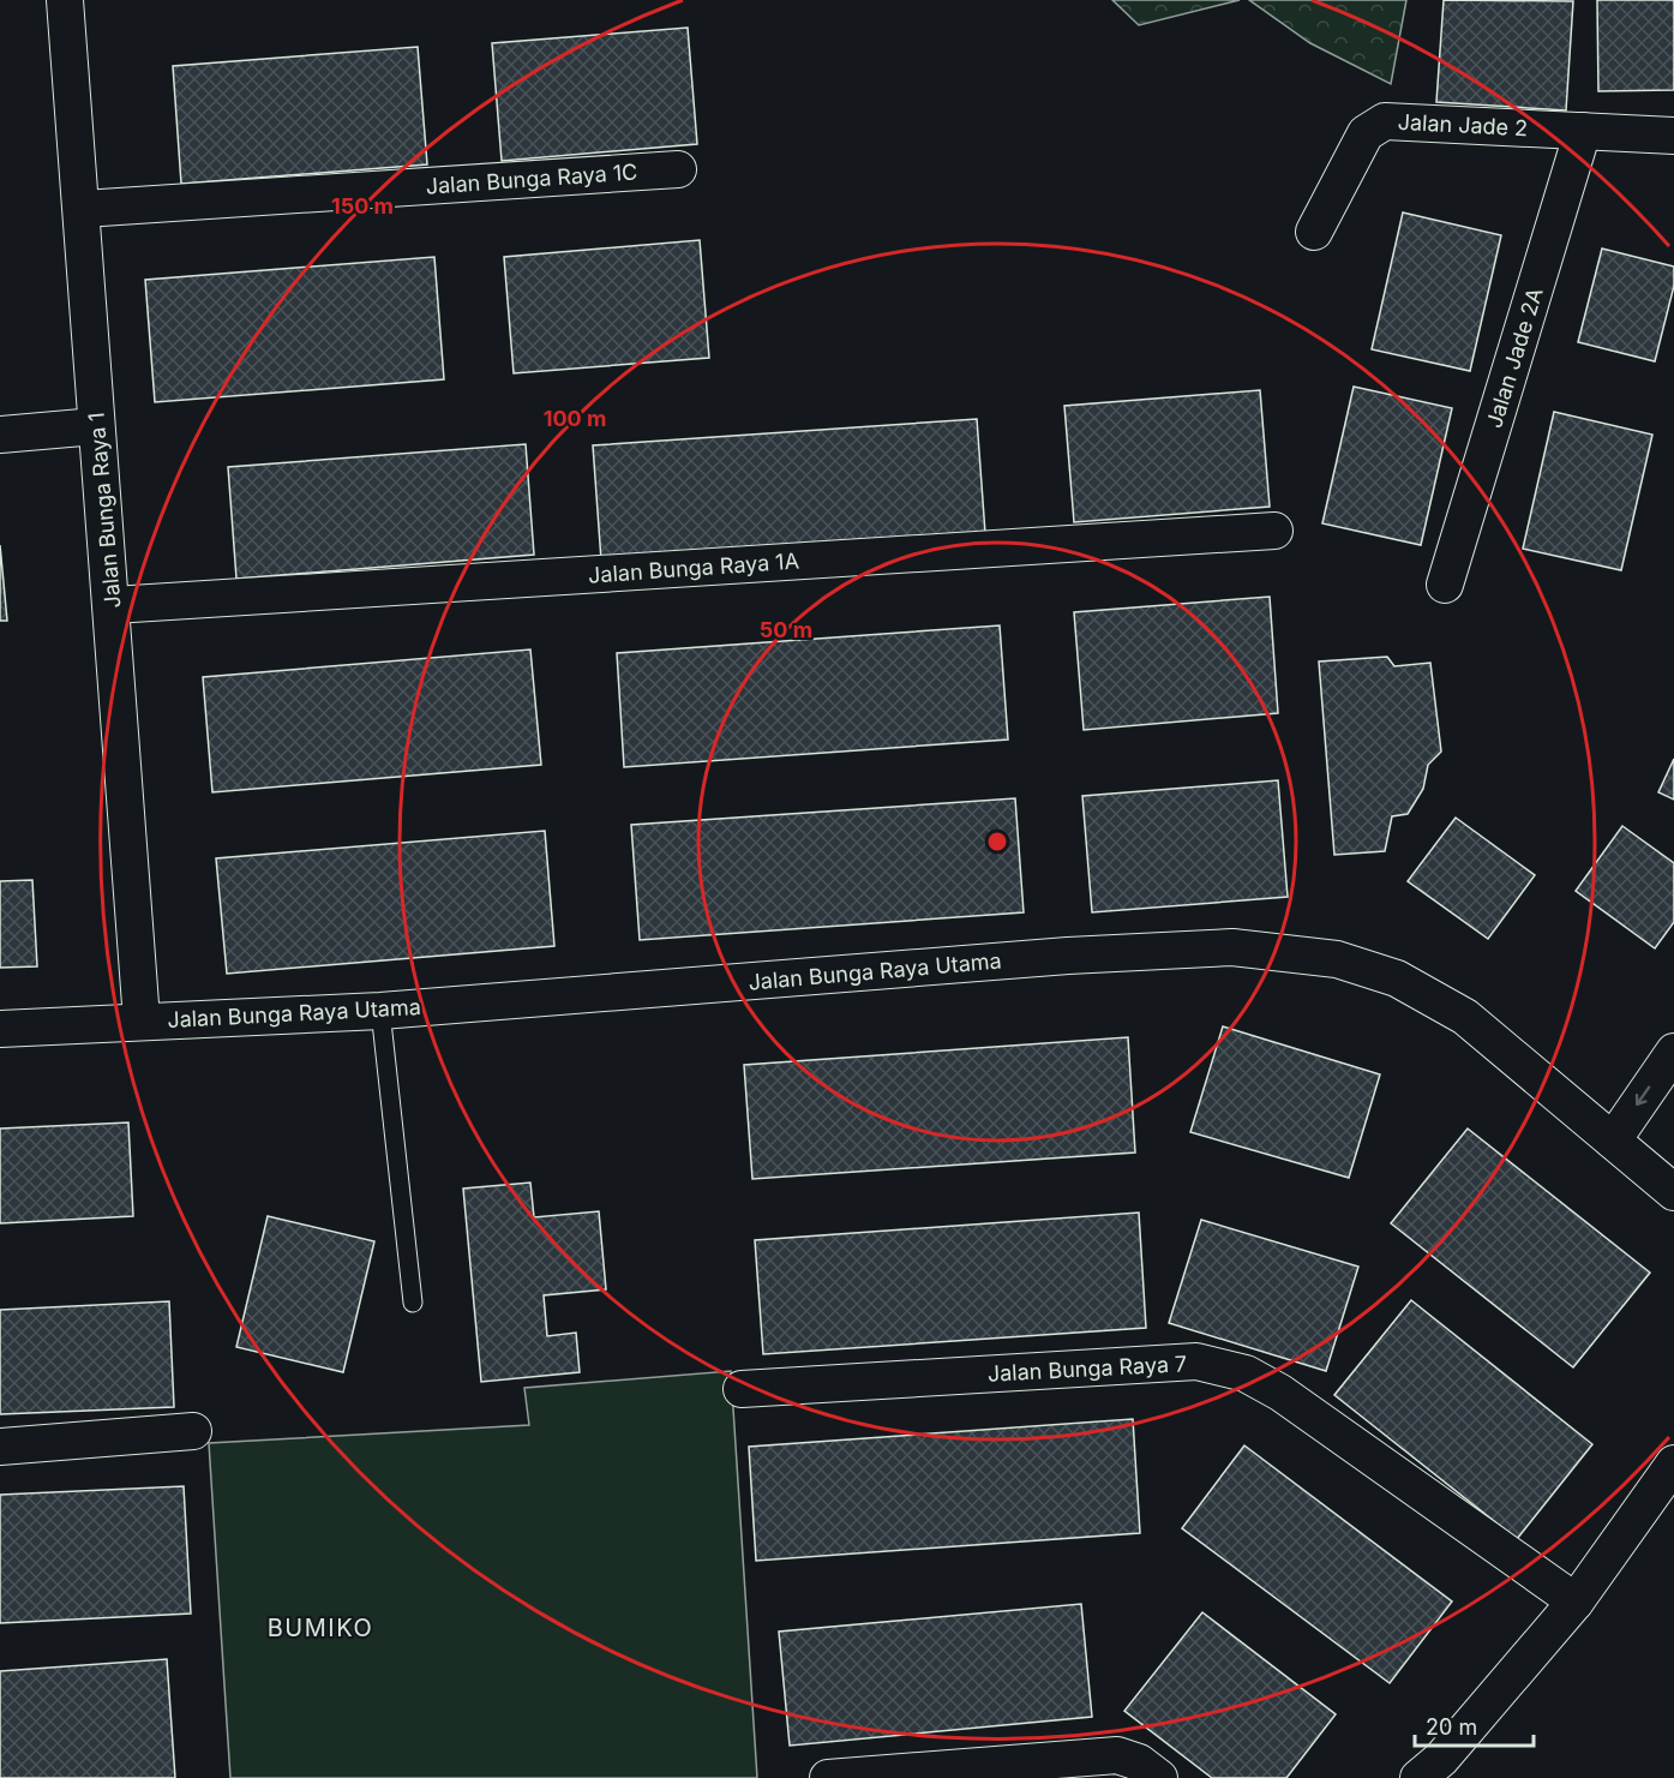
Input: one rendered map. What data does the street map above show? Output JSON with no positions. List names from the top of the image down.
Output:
{
  "streets": {
    "street": [
      "Jalan Jade 2",
      "Jalan Bunga Raya 1C",
      "Jalan Jade 2A",
      "Jalan Bunga Raya 1",
      "Jalan Bunga Raya 1A",
      "Jalan Bunga Raya Utama",
      "Jalan Bunga Raya 7"
    ]
  },
  "crossings": [
    ["Jalan Jade 2", "Jalan Jade 2A"],
    ["Jalan Bunga Raya 1C", "Jalan Bunga Raya 1"],
    ["Jalan Bunga Raya 1", "Jalan Bunga Raya 1A"],
    ["Jalan Bunga Raya 1", "Jalan Bunga Raya Utama"]
  ],
  "districts": ["BUMIKO"],
  "scale_bar": "20 m",
  "rings": ["150 m", "100 m", "50 m"]
}
